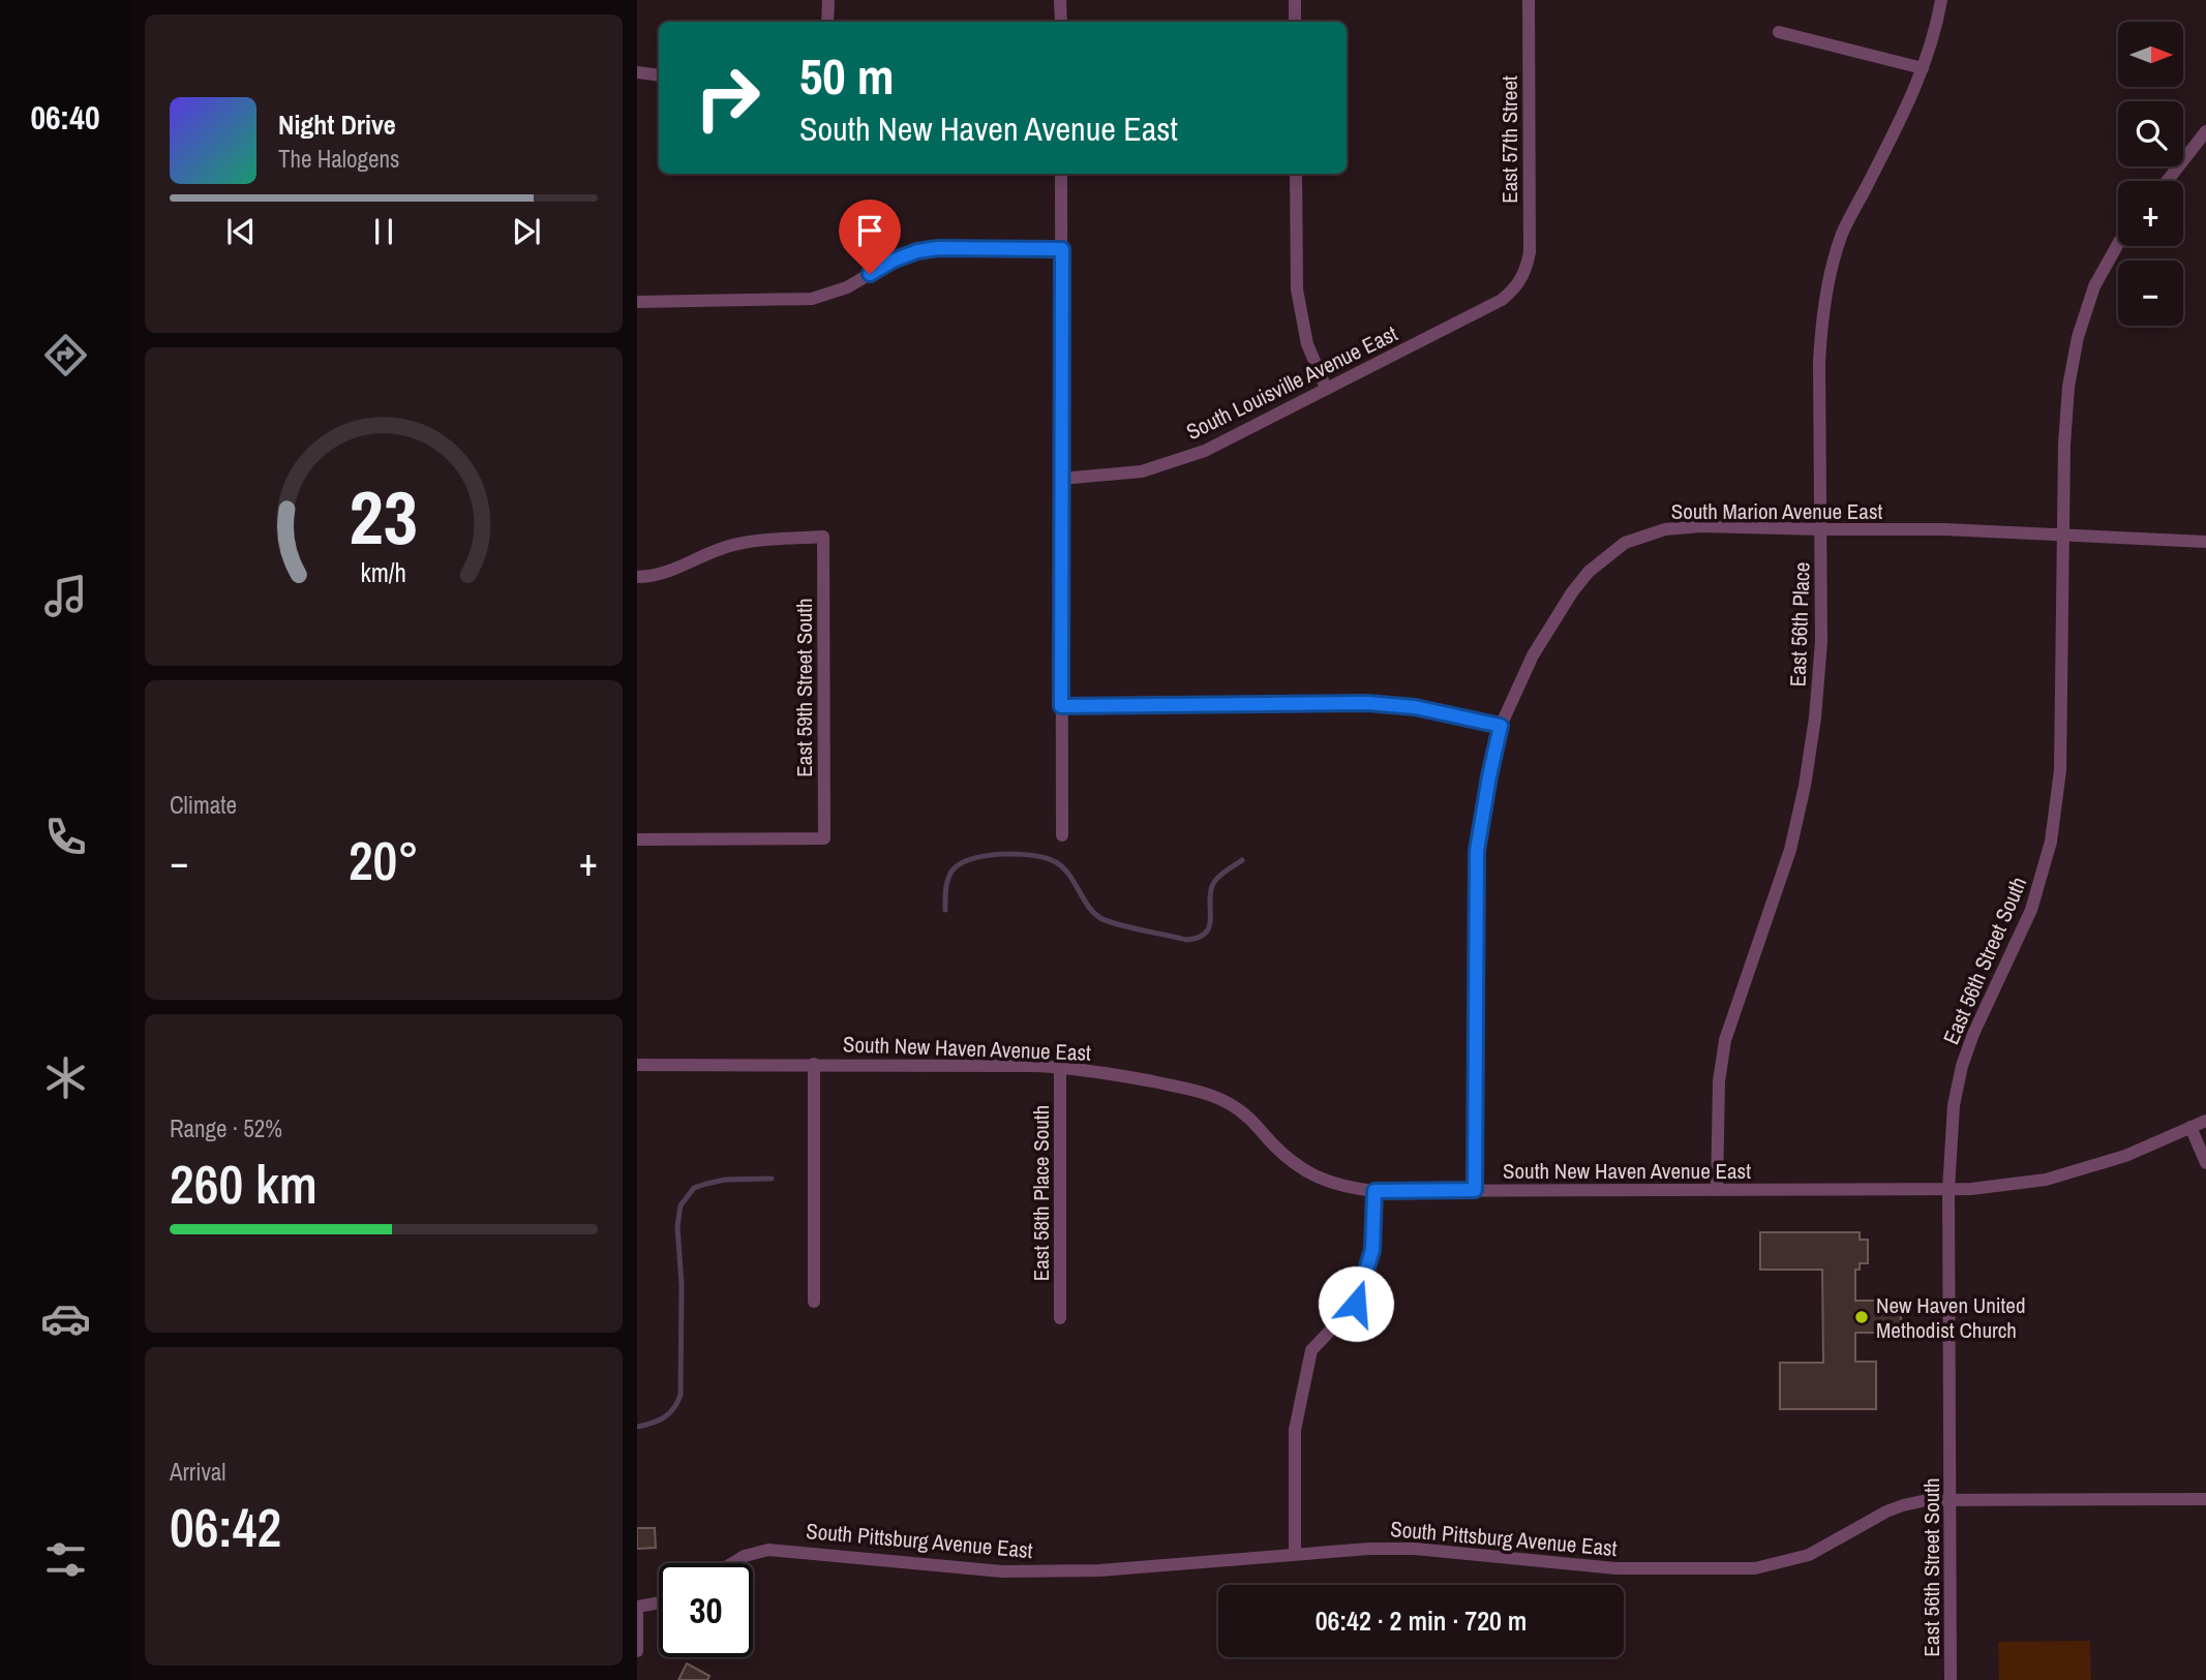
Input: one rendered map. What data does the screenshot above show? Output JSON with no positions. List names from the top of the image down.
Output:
{
  "streets": {
    "street": [
      "East 57th Street",
      "South Louisville Avenue East",
      "South Marion Avenue East",
      "East 56th Place",
      "East 59th Street South",
      "East 56th Street South",
      "South New Haven Avenue East",
      "East 58th Place South",
      "South Pittsburg Avenue East"
    ]
  },
  "crossings": [
    ["East 57th Street", "South Louisville Avenue East"],
    ["South Marion Avenue East", "East 56th Place"],
    ["South Marion Avenue East", "East 56th Street South"],
    ["East 56th Place", "South New Haven Avenue East"],
    ["East 56th Street South", "South New Haven Avenue East"],
    ["East 56th Street South", "South Pittsburg Avenue East"],
    ["South New Haven Avenue East", "East 58th Place South"]
  ],
  "places": ["New Haven United Methodist Church"],
  "north": "right",
  "page": {
    "tabs": "06:40",
    "map_buttons": ["+", "−"],
    "turn": ["50 m", "South New Haven Avenue East"],
    "song": ["Night Drive", "The Halogens"],
    "tile": [
      "Climate",
      ["Range · 52%", "260 km"],
      ["Arrival", "06:42"]
    ],
    "heat": ["−", "20°", "+"],
    "limit": "30",
    "trip": "06:42 · 2 min · 720 m",
    "gauge": ["23", "km/h"]
  }
}
